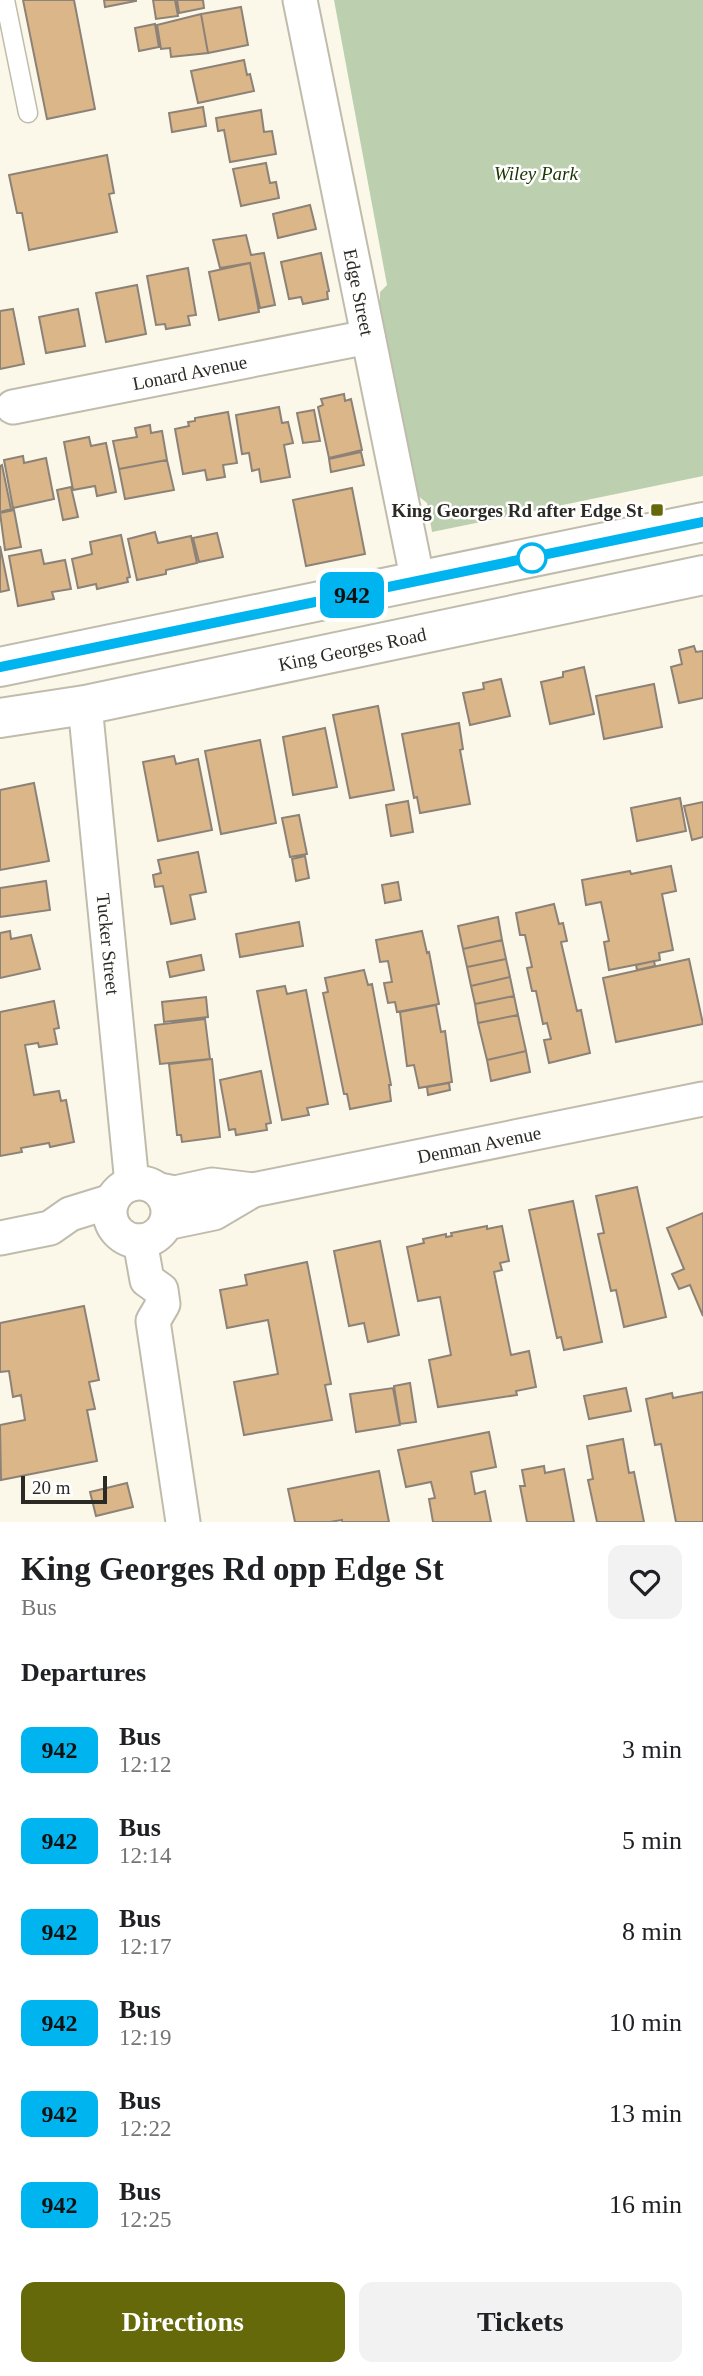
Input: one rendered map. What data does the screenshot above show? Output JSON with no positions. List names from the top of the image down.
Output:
{
  "streets": {
    "highway": ["King Georges Road"],
    "street": [
      "Edge Street",
      "Lonard Avenue",
      "Tucker Street",
      "Denman Avenue"
    ]
  },
  "crossings": [
    ["Edge Street", "Lonard Avenue"],
    ["King Georges Road", "Tucker Street"],
    ["Tucker Street", "Denman Avenue"]
  ],
  "parks": ["Wiley Park"],
  "places": {
    "transit": ["King Georges Rd after Edge St"]
  },
  "lines": ["bus line 942"],
  "scale_bar": "20 m",
  "page": {
    "on_map": "942",
    "scale": "20 m",
    "heading": [
      ["King Georges Rd opp Edge St", "Bus"],
      "Departures"
    ],
    "list": [
      {
        "mark": "942",
        "name": "Bus",
        "note": "12:12",
        "value": "3 min"
      },
      {
        "mark": "942",
        "name": "Bus",
        "note": "12:14",
        "value": "5 min"
      },
      {
        "mark": "942",
        "name": "Bus",
        "note": "12:17",
        "value": "8 min"
      },
      {
        "mark": "942",
        "name": "Bus",
        "note": "12:19",
        "value": "10 min"
      },
      {
        "mark": "942",
        "name": "Bus",
        "note": "12:22",
        "value": "13 min"
      },
      {
        "mark": "942",
        "name": "Bus",
        "note": "12:25",
        "value": "16 min"
      }
    ],
    "buttons": ["Directions", "Tickets"]
  }
}
